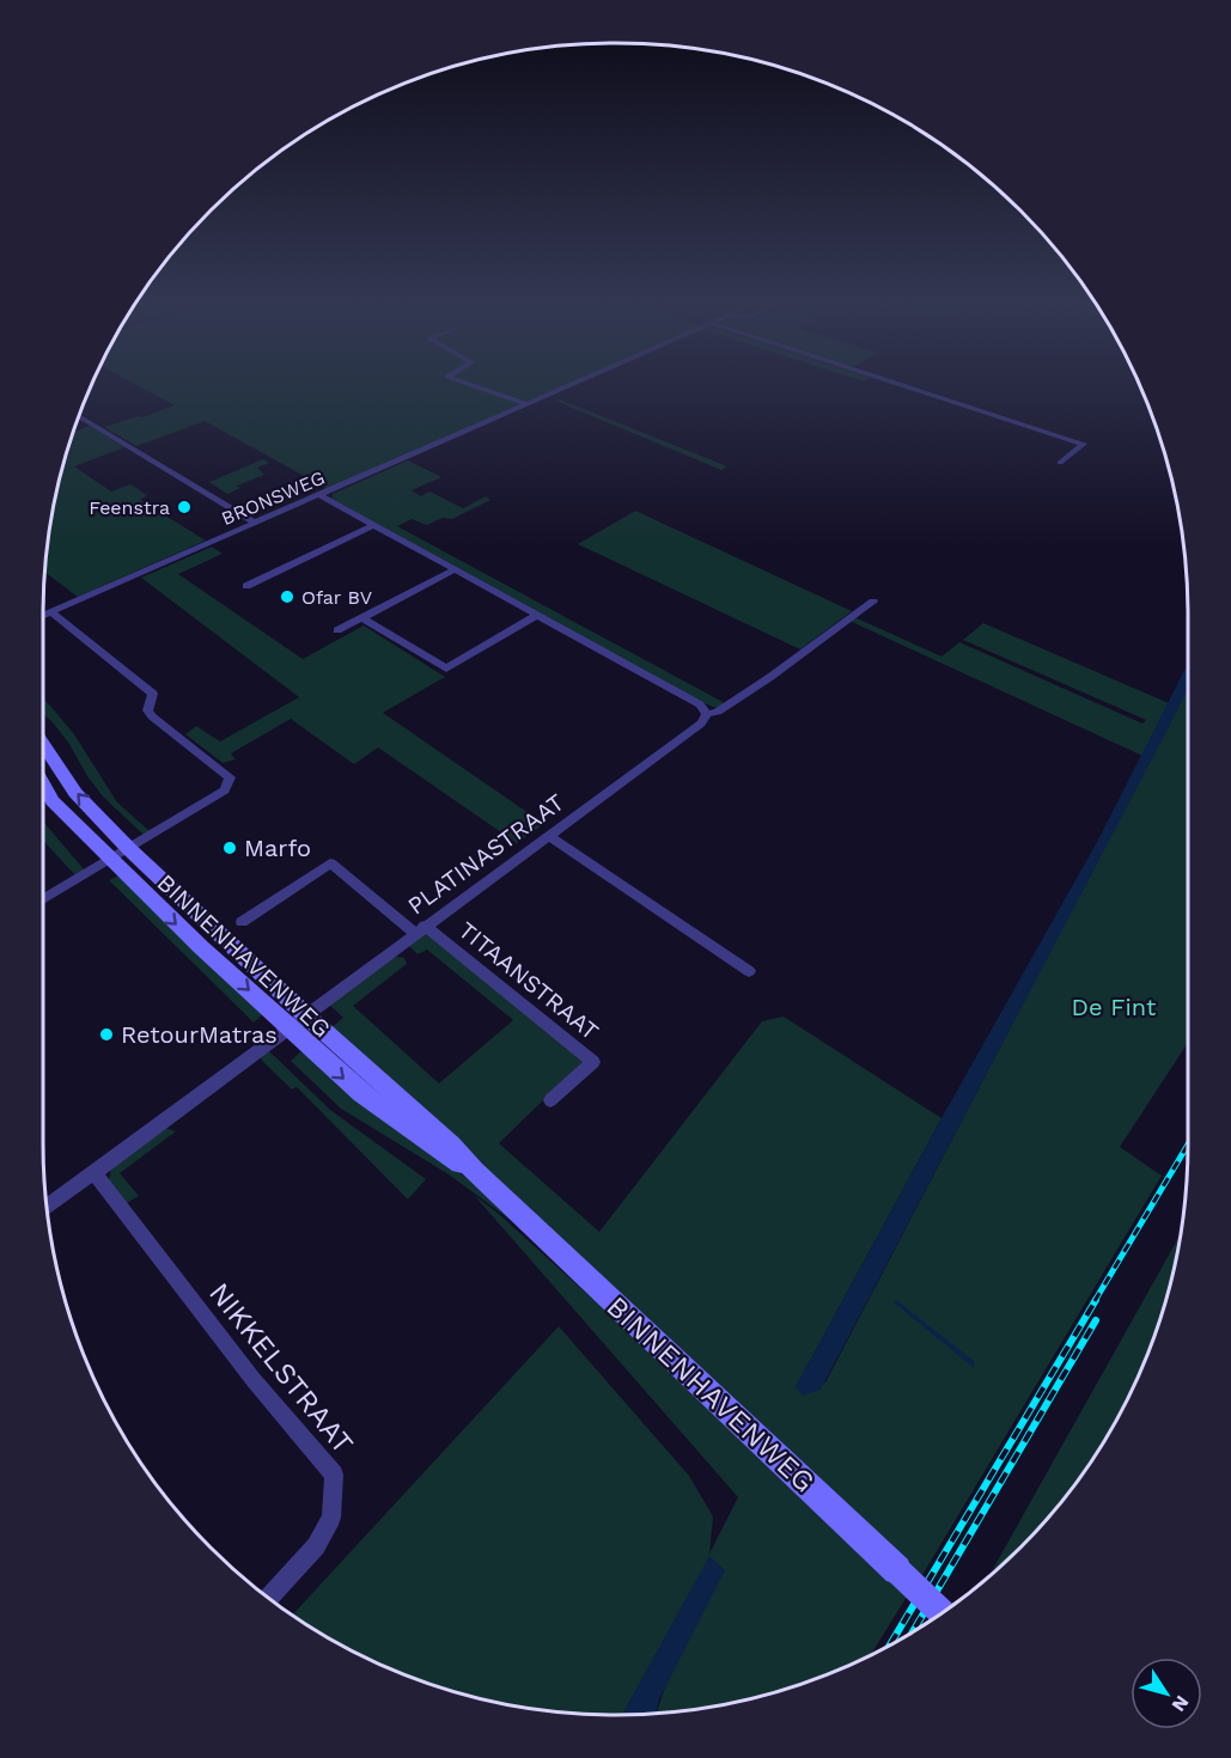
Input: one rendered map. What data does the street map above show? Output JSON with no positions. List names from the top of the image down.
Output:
{
  "streets": {
    "main road": ["BINNENHAVENWEG"],
    "street": [
      "BRONSWEG",
      "PLATINASTRAAT",
      "TITAANSTRAAT",
      "NIKKELSTRAAT"
    ]
  },
  "crossings": [
    ["PLATINASTRAAT", "BINNENHAVENWEG"],
    ["PLATINASTRAAT", "TITAANSTRAAT"]
  ],
  "parks": ["De Fint"],
  "places": [
    "Feenstra",
    "Ofar BV",
    "Marfo",
    "RetourMatras"
  ],
  "north": "bottom right"
}
